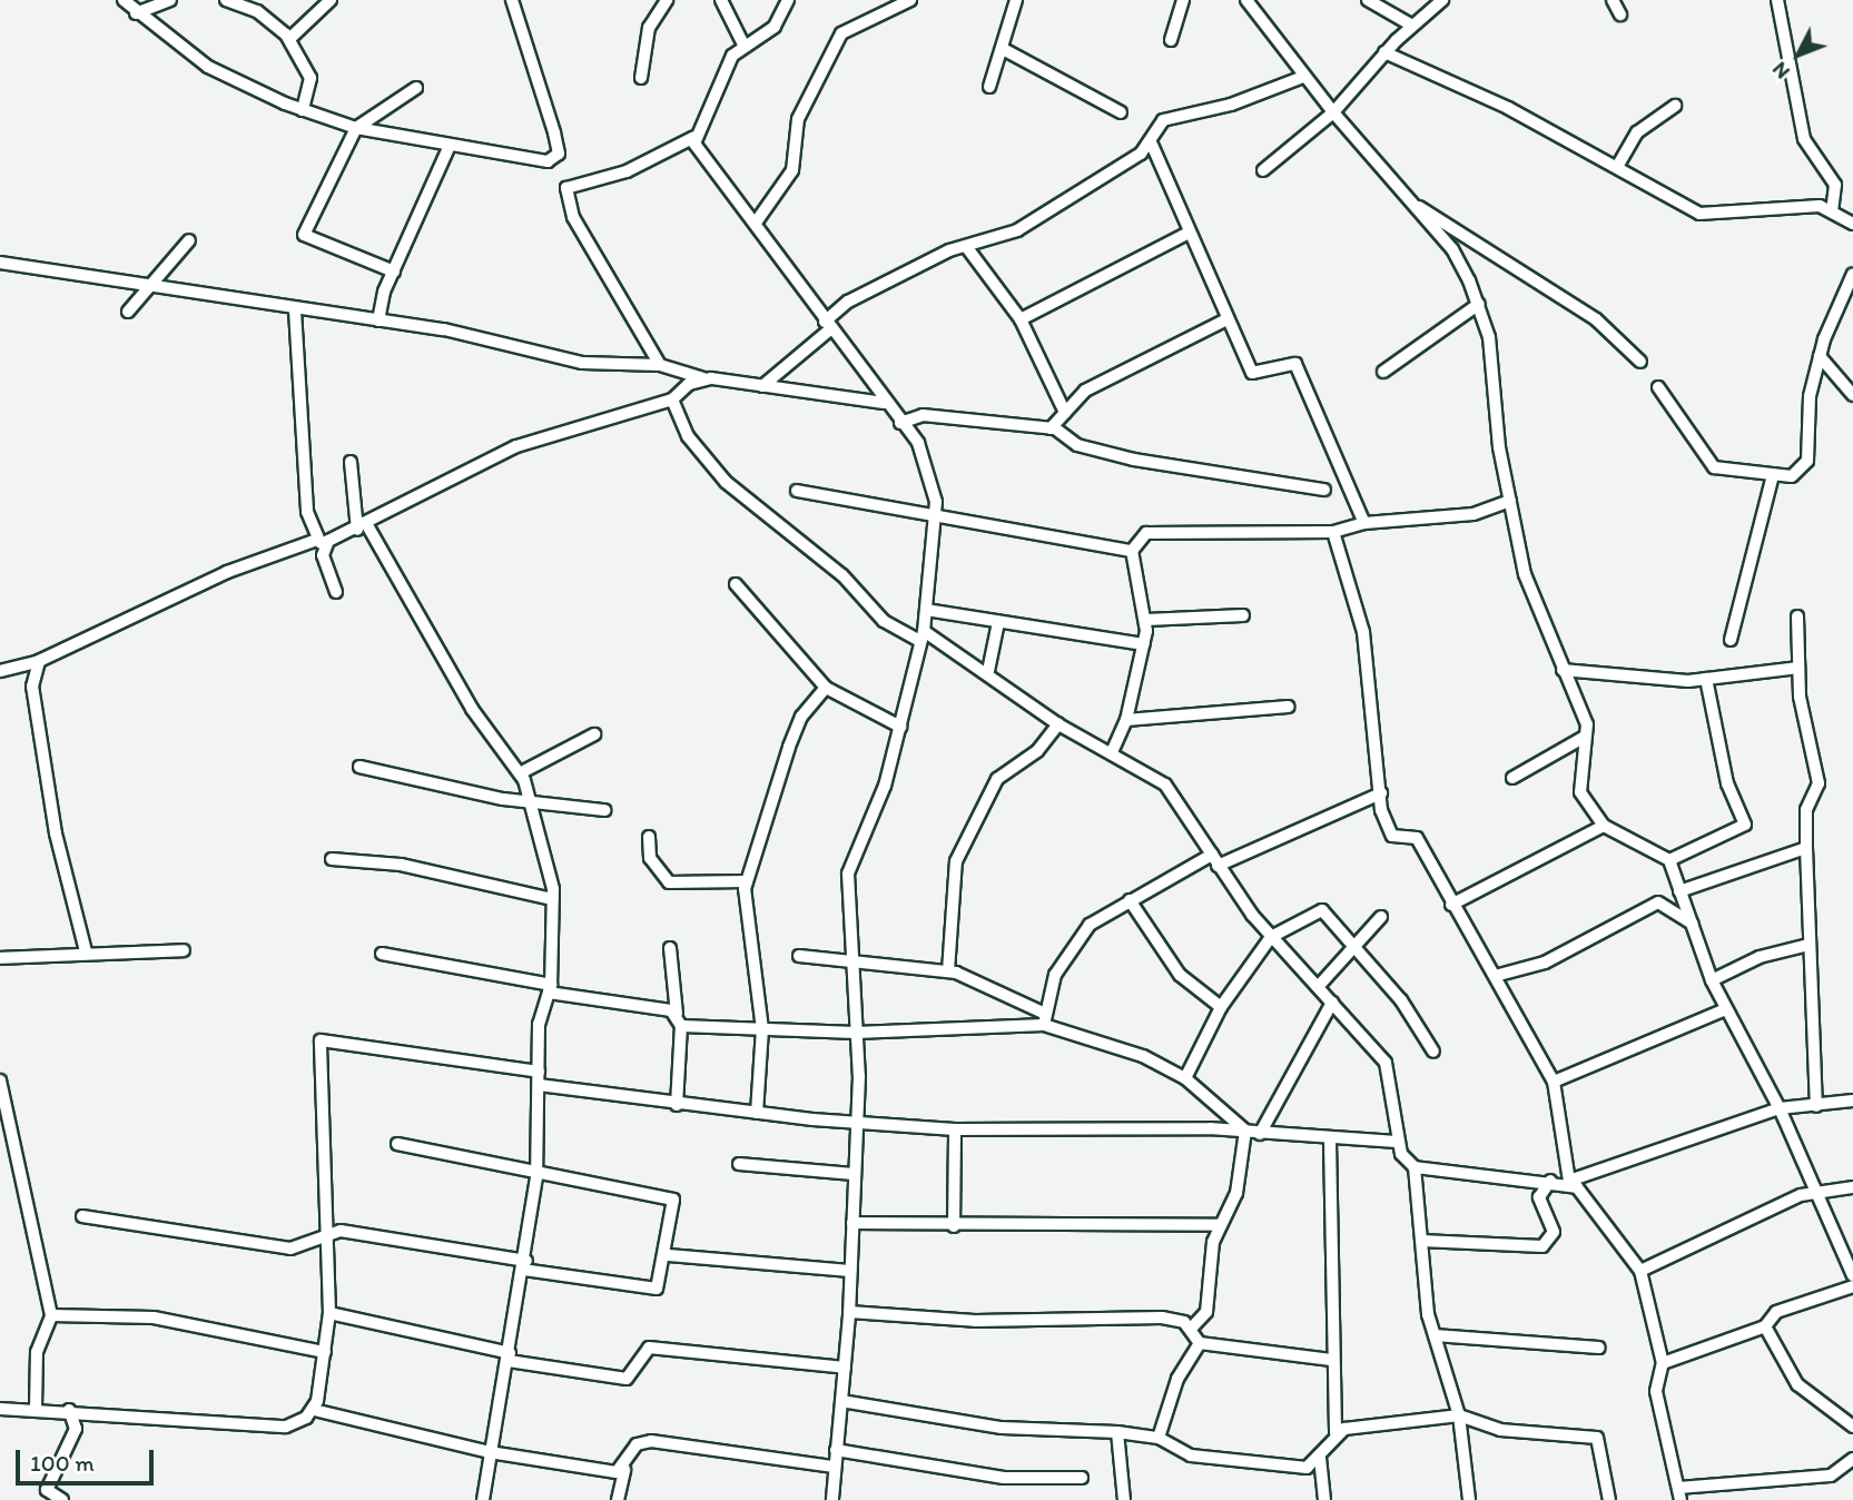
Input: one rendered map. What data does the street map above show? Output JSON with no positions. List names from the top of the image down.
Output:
{
  "scale_bar": "100 m",
  "north": "bottom left"
}
